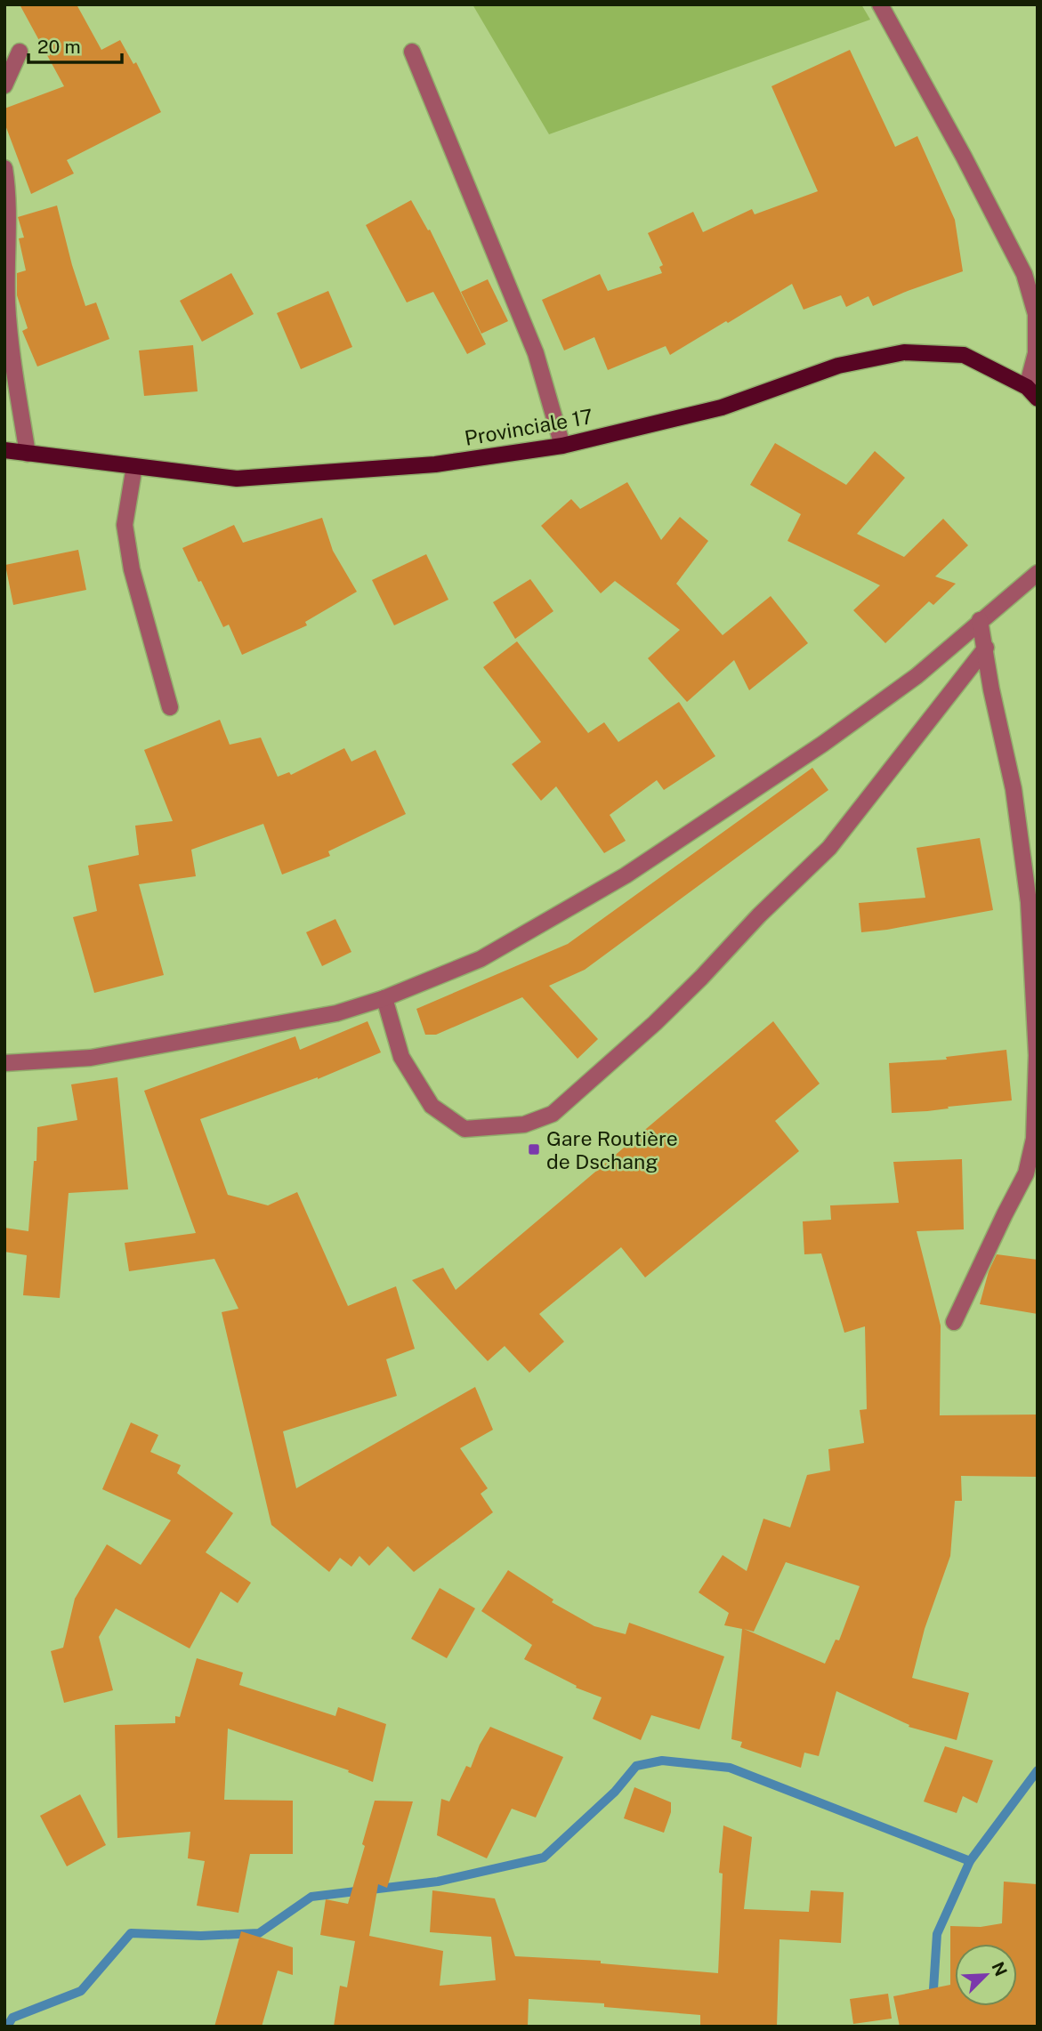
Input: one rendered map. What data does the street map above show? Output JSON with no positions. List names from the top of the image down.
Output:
{
  "streets": {
    "main road": ["Provinciale 17"]
  },
  "places": {
    "transit": ["Gare Routière de Dschang"]
  },
  "scale_bar": "20 m",
  "north": "top right"
}
